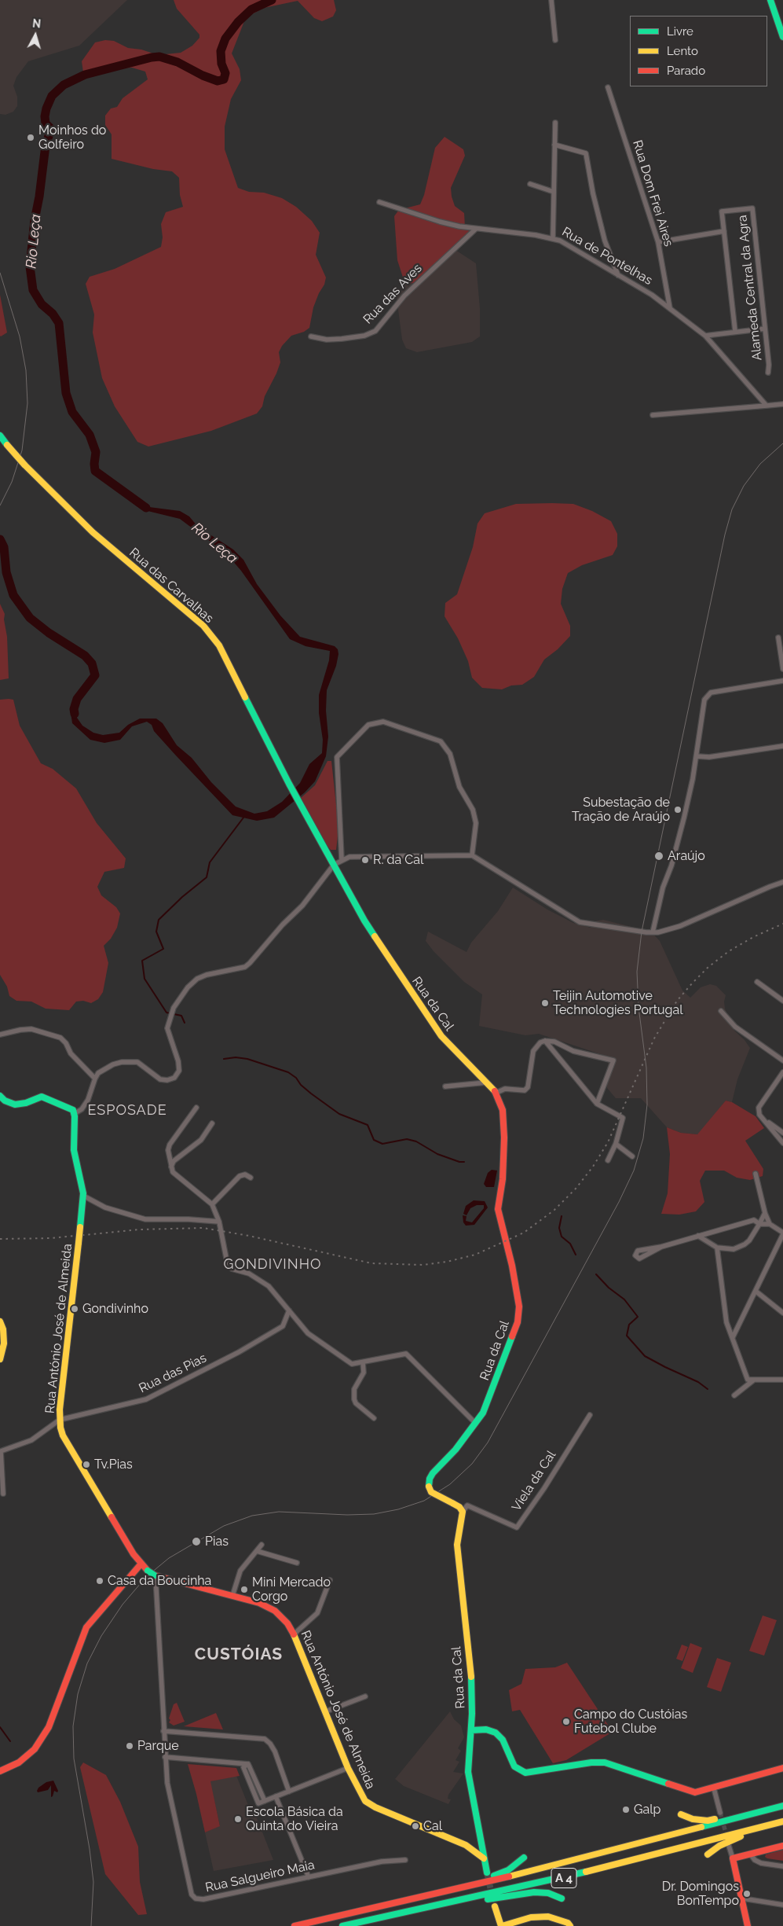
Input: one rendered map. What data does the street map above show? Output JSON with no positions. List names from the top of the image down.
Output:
{
  "streets": {
    "main road": [
      "Rua das Carvalhas",
      "Rua da Cal",
      "Rua António José de Almeida",
      "A 4"
    ],
    "street": [
      "Rua Dom Frei Aires",
      "Rua de Pontelhas",
      "Alameda Central da Agra",
      "Rua das Aves",
      "Rua das Pias",
      "Viela da Cal",
      "Rua Salgueiro Maia"
    ]
  },
  "crossings": [
    ["Rua Dom Frei Aires", "Rua de Pontelhas"],
    ["Rua de Pontelhas", "Rua das Aves"],
    ["Rua das Carvalhas", "Rua da Cal"],
    ["Rua da Cal", "Rua António José de Almeida"],
    ["Rua da Cal", "Viela da Cal"],
    ["Rua António José de Almeida", "Rua das Pias"],
    ["Rua António José de Almeida", "Rua Salgueiro Maia"]
  ],
  "districts": ["ESPOSADE", "GONDIVINHO", "CUSTÓIAS"],
  "water": ["Rio Leça"],
  "places": [
    "Moinhos do Golfeiro",
    "Subestação de Tração de Araújo",
    "Araújo",
    "R. da Cal",
    "Teijin Automotive Technologies Portugal",
    "Gondivinho",
    "Tv.Pias",
    "Pias",
    "Casa da Boucinha",
    "Mini Mercado Corgo",
    "Campo do Custóias Futebol Clube",
    "Parque",
    "Galp",
    "Escola Básica da Quinta do Vieira",
    "Cal",
    "Dr. Domingos BonTempo"
  ],
  "legend": ["Livre", "Lento", "Parado"],
  "north": "top"
}
